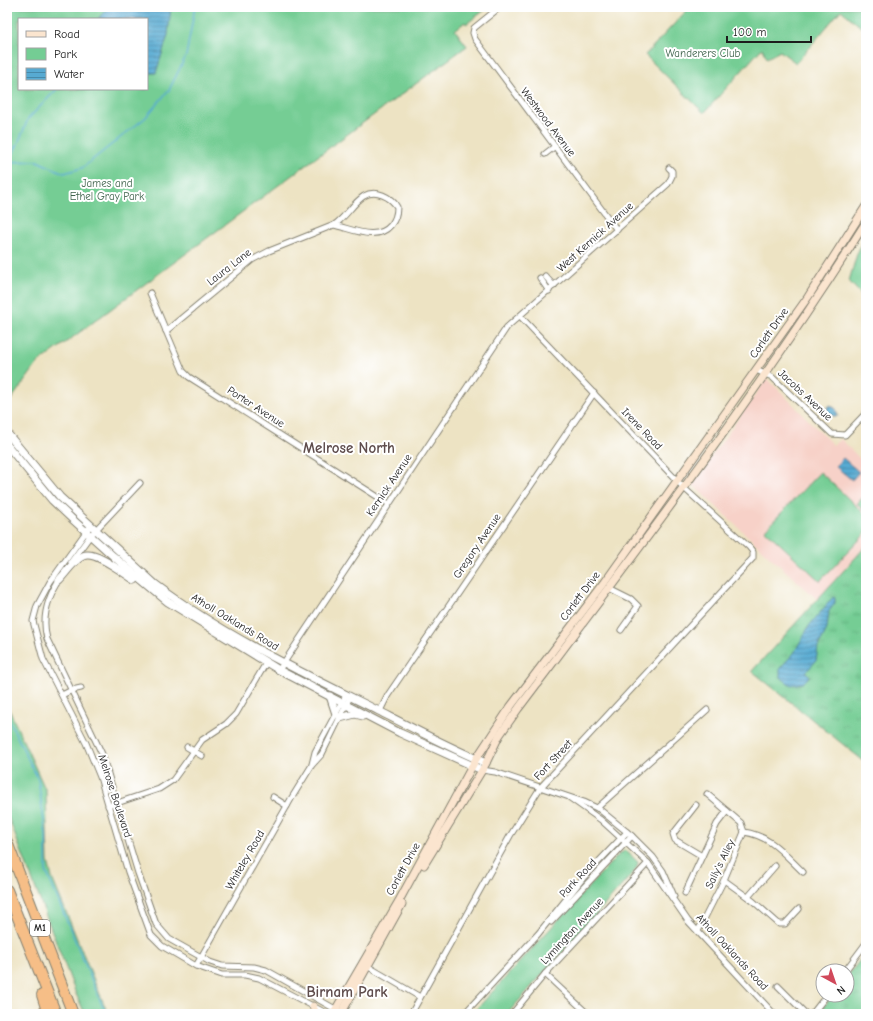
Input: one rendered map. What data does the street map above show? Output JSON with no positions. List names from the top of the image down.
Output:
{
  "streets": {
    "highway": ["M1"],
    "main road": ["Corlett Drive"],
    "street": [
      "Westwood Avenue",
      "West Kernick Avenue",
      "Laura Lane",
      "Jacobs Avenue",
      "Porter Avenue",
      "Irene Road",
      "Kernick Avenue",
      "Gregory Avenue",
      "Atholl Oaklands Road",
      "Fort Street",
      "Melrose Boulevard",
      "Whiteley Road",
      "Sally's Alley",
      "Park Road",
      "Lymington Avenue"
    ]
  },
  "crossings": [
    ["Westwood Avenue", "West Kernick Avenue"],
    ["West Kernick Avenue", "Irene Road"],
    ["West Kernick Avenue", "Kernick Avenue"],
    ["Laura Lane", "Porter Avenue"],
    ["Corlett Drive", "Jacobs Avenue"],
    ["Corlett Drive", "Irene Road"],
    ["Corlett Drive", "Atholl Oaklands Road"],
    ["Corlett Drive", "Melrose Boulevard"],
    ["Porter Avenue", "Kernick Avenue"],
    ["Irene Road", "Kernick Avenue"],
    ["Irene Road", "Gregory Avenue"],
    ["Irene Road", "Fort Street"],
    ["Kernick Avenue", "Atholl Oaklands Road"],
    ["Gregory Avenue", "Atholl Oaklands Road"],
    ["Atholl Oaklands Road", "Fort Street"],
    ["Atholl Oaklands Road", "Melrose Boulevard"],
    ["Atholl Oaklands Road", "Whiteley Road"],
    ["Atholl Oaklands Road", "Sally's Alley"],
    ["Atholl Oaklands Road", "Park Road"],
    ["Atholl Oaklands Road", "Lymington Avenue"],
    ["Melrose Boulevard", "Whiteley Road"]
  ],
  "districts": ["Melrose North", "Birnam Park"],
  "parks": ["Wanderers Club", "James and Ethel Gray Park"],
  "legend": ["Road", "Park", "Water"],
  "scale_bar": "100 m",
  "north": "bottom right"
}
